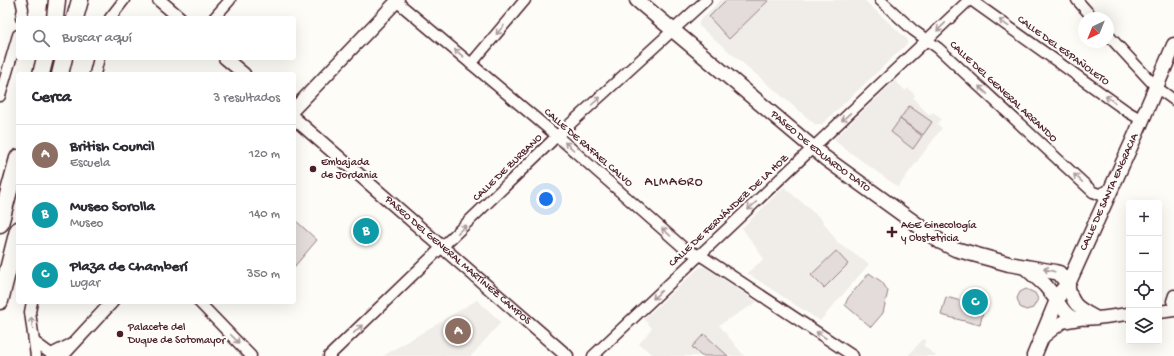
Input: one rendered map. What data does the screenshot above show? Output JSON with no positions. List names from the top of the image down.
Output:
{
  "streets": {
    "main road": ["PASEO DE EDUARDO DATO", "CALLE DE SANTA ENGRACIA"],
    "street": [
      "CALLE DEL ESPAÑOLETO",
      "CALLE DEL GENERAL ARRANDO",
      "CALLE DE RAFAEL CALVO",
      "CALLE DE ZURBANO",
      "CALLE DE FERNÁNDEZ DE LA HOZ",
      "PASEO DEL GENERAL MARTÍNEZ CAMPOS"
    ]
  },
  "crossings": [
    ["CALLE DEL ESPAÑOLETO", "CALLE DE SANTA ENGRACIA"],
    ["CALLE DEL ESPAÑOLETO", "CALLE DE FERNÁNDEZ DE LA HOZ"],
    ["CALLE DEL GENERAL ARRANDO", "CALLE DE SANTA ENGRACIA"],
    ["CALLE DEL GENERAL ARRANDO", "CALLE DE FERNÁNDEZ DE LA HOZ"],
    ["CALLE DE RAFAEL CALVO", "CALLE DE ZURBANO"],
    ["CALLE DE RAFAEL CALVO", "CALLE DE FERNÁNDEZ DE LA HOZ"],
    ["PASEO DE EDUARDO DATO", "CALLE DE ZURBANO"],
    ["PASEO DE EDUARDO DATO", "CALLE DE SANTA ENGRACIA"],
    ["PASEO DE EDUARDO DATO", "CALLE DE FERNÁNDEZ DE LA HOZ"],
    ["CALLE DE ZURBANO", "PASEO DEL GENERAL MARTÍNEZ CAMPOS"]
  ],
  "one_way": [
    "CALLE DEL GENERAL ARRANDO",
    "CALLE DE RAFAEL CALVO",
    "CALLE DE ZURBANO",
    "CALLE DE FERNÁNDEZ DE LA HOZ"
  ],
  "districts": ["ALMAGRO"],
  "places": {
    "other": ["Embajada de Jordania", "Palacete del Duque de Sotomayor"],
    "health": ["AGE Ginecología y Obstetricia"]
  },
  "north": "bottom left",
  "page": {
    "search": "Buscar aquí",
    "heading": ["Cerca", "3 resultados"],
    "list": [
      {
        "mark": "A",
        "name": "British Council",
        "note": "Escuela",
        "value": "120 m"
      },
      {
        "mark": "B",
        "name": "Museo Sorolla",
        "note": "Museo",
        "value": "140 m"
      },
      {
        "mark": "C",
        "name": "Plaza de Chamberí",
        "note": "Lugar",
        "value": "350 m"
      }
    ],
    "map_buttons": ["+", "−"],
    "pins": ["B", "C", "A"]
  }
}
